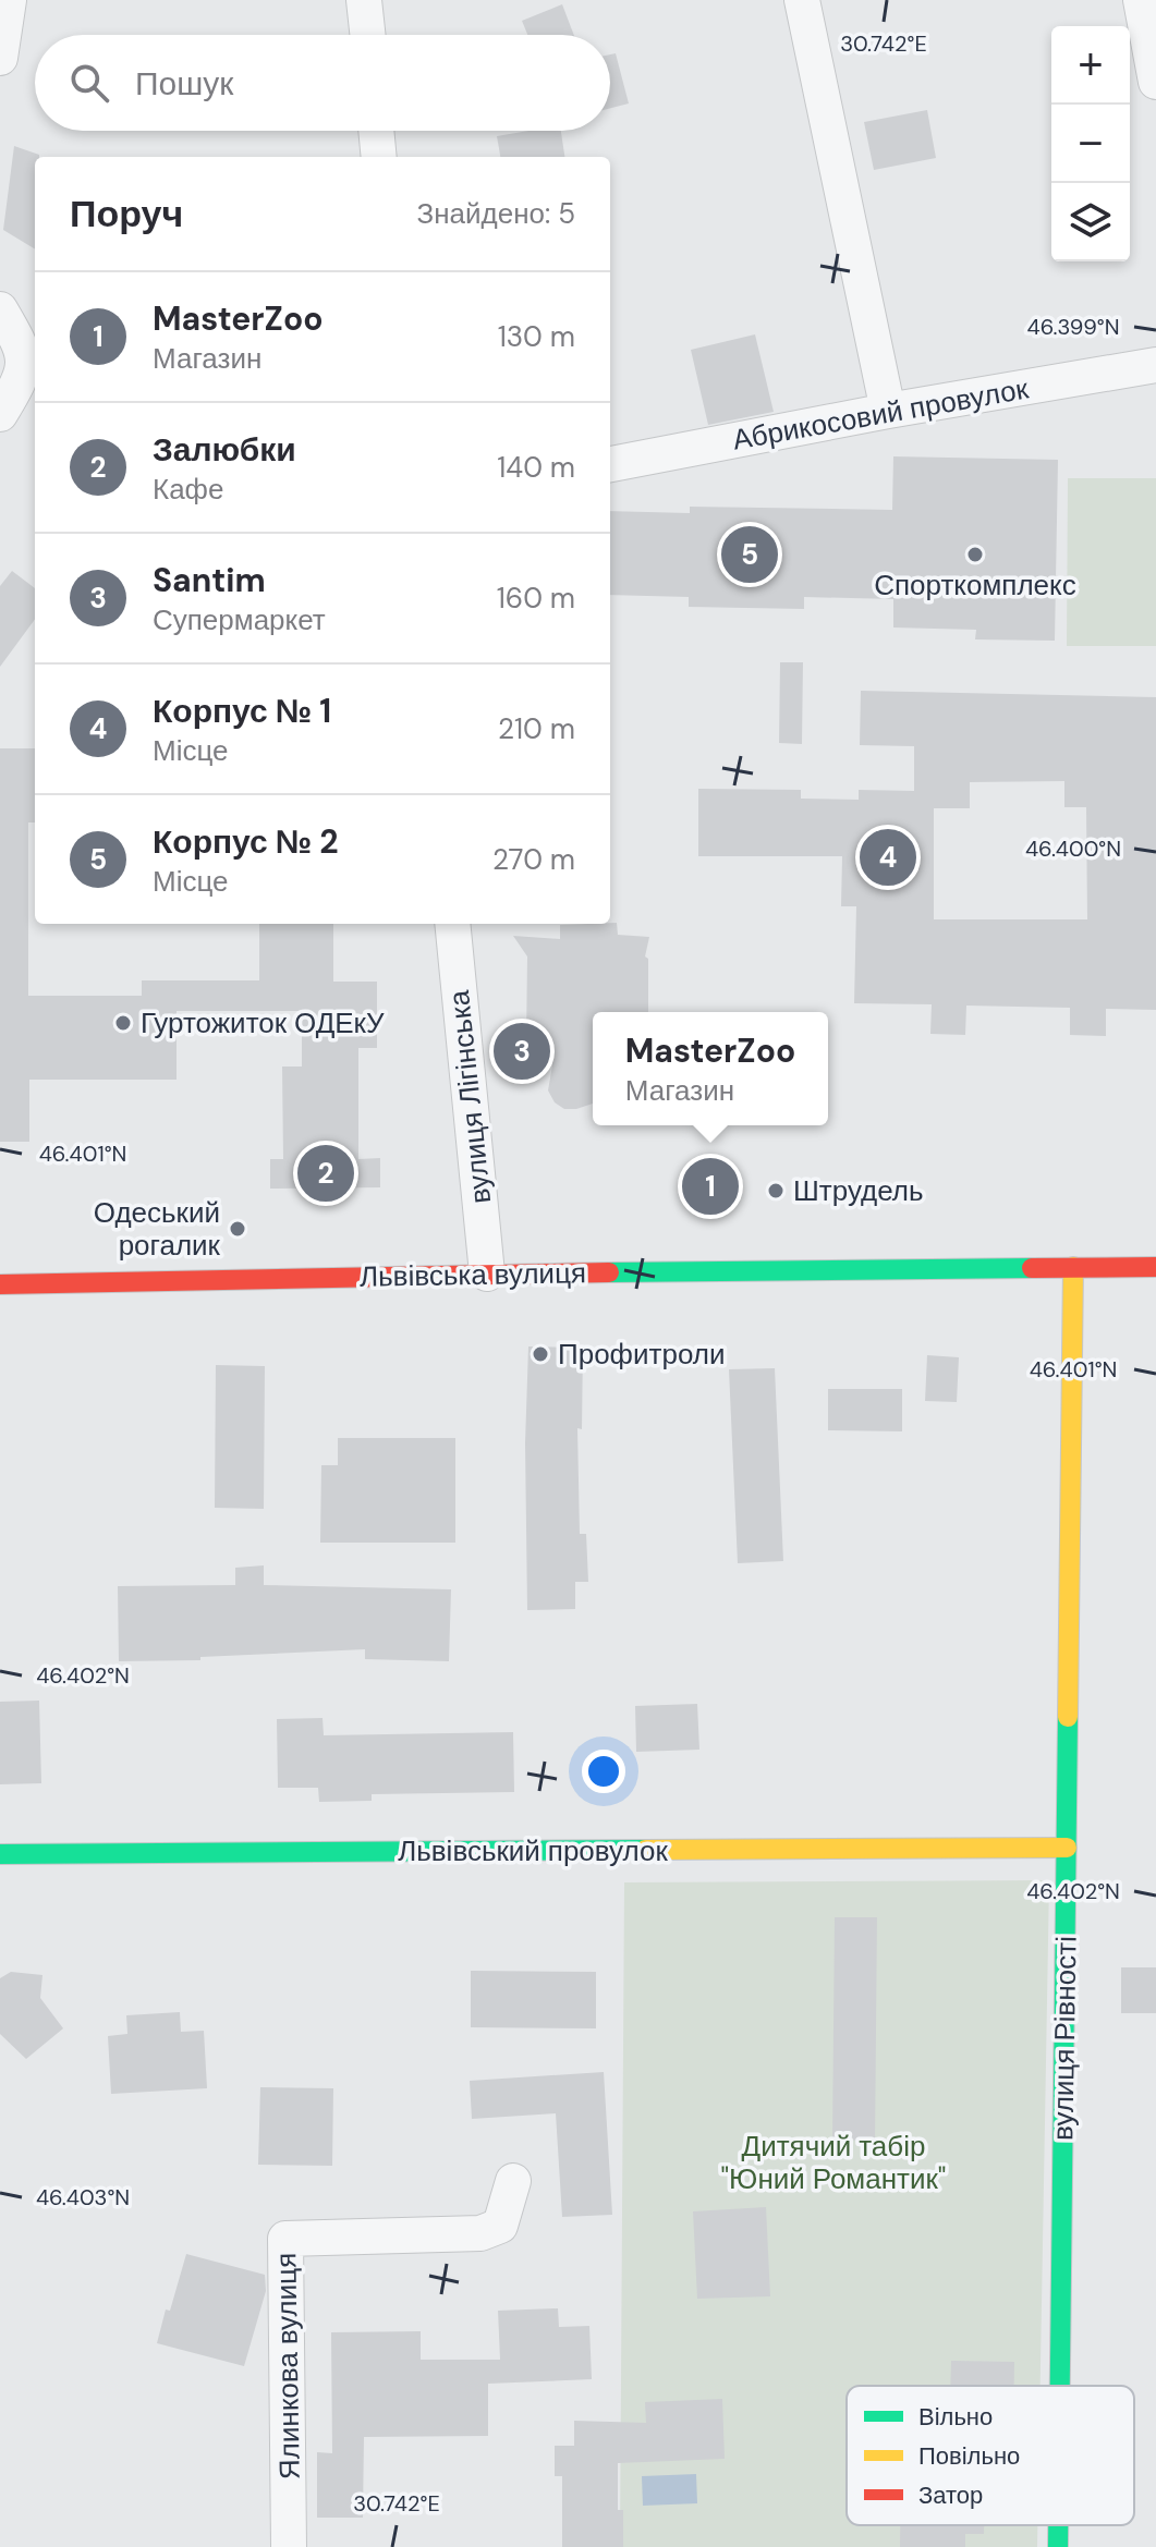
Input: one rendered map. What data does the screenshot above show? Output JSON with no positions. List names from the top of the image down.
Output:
{
  "streets": {
    "street": [
      "Абрикосовий провулок",
      "вулиця Лігінська",
      "Львівська вулиця",
      "Львівський провулок",
      "вулиця Рівності",
      "Ялинкова вулиця"
    ]
  },
  "crossings": [
    ["вулиця Лігінська", "Львівська вулиця"],
    ["Львівська вулиця", "вулиця Рівності"],
    ["Львівський провулок", "вулиця Рівності"]
  ],
  "parks": ["Дитячий табір \"Юний Романтик\""],
  "places": [
    "Спорткомплекс",
    "Гуртожиток ОДЕкУ",
    "Штрудель",
    "Одеський рогалик",
    "Профитроли"
  ],
  "legend": ["Вільно", "Повільно", "Затор"],
  "page": {
    "map_buttons": ["+", "−"],
    "search": "Пошук",
    "heading": ["Поруч", "Знайдено: 5"],
    "list": [
      {
        "mark": "1",
        "name": "MasterZoo",
        "note": "Магазин",
        "value": "130 m"
      },
      {
        "mark": "2",
        "name": "Залюбки",
        "note": "Кафе",
        "value": "140 m"
      },
      {
        "mark": "3",
        "name": "Santim",
        "note": "Супермаркет",
        "value": "160 m"
      },
      {
        "mark": "4",
        "name": "Корпус № 1",
        "note": "Місце",
        "value": "210 m"
      },
      {
        "mark": "5",
        "name": "Корпус № 2",
        "note": "Місце",
        "value": "270 m"
      }
    ],
    "pins": [
      "5",
      "4",
      "3",
      "2",
      "1"
    ],
    "popup": ["MasterZoo", "Магазин"]
  },
  "coordinates": [
    "30.742°E",
    "46.399°N",
    "46.400°N",
    "46.401°N",
    "46.402°N",
    "46.403°N"
  ]
}
